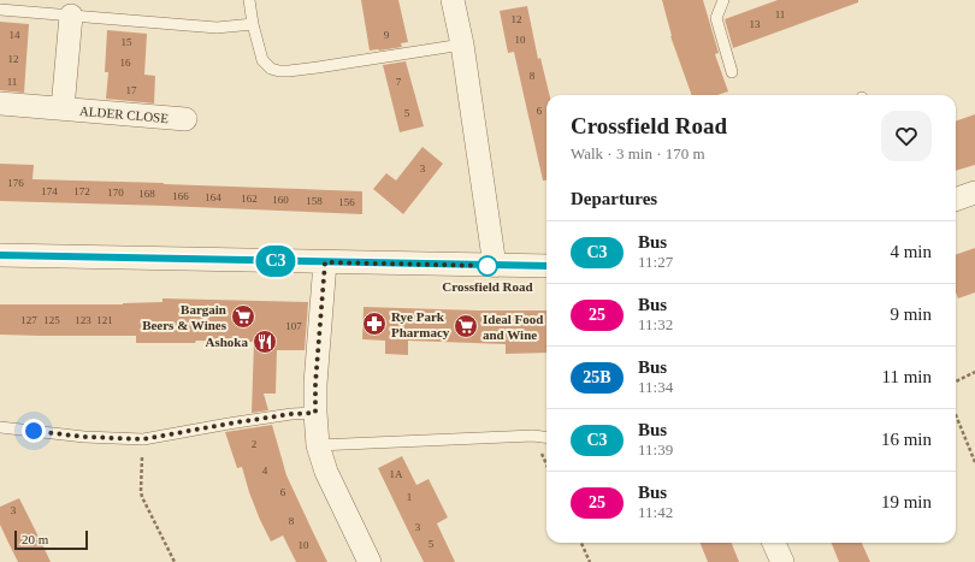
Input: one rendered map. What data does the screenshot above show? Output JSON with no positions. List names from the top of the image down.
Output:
{
  "streets": {
    "street": ["ALDER CLOSE"]
  },
  "places": {
    "other": ["Crossfield Road"],
    "supermarket": ["Bargain Beers & Wines", "Ideal Food and Wine"],
    "pharmacy": ["Rye Park Pharmacy"],
    "restaurant": ["Ashoka"]
  },
  "lines": ["bus line C3"],
  "house_numbers": [
    "11",
    "12",
    "13",
    "14",
    "9",
    "10",
    "15",
    "12",
    "16",
    "8",
    "11",
    "7",
    "17",
    "6",
    "5",
    "3",
    "176",
    "174",
    "172",
    "170",
    "168",
    "166",
    "164",
    "162",
    "160",
    "158",
    "156",
    "127",
    "125",
    "123",
    "121",
    "107",
    "2",
    "4",
    "1A",
    "6",
    "1",
    "3",
    "8",
    "3",
    "5",
    "10"
  ],
  "scale_bar": "20 m",
  "page": {
    "on_map": "C3",
    "heading": [
      ["Crossfield Road", "Walk · 3 min · 170 m"],
      "Departures"
    ],
    "list": [
      {
        "mark": "C3",
        "name": "Bus",
        "note": "11:27",
        "value": "4 min"
      },
      {
        "mark": "25",
        "name": "Bus",
        "note": "11:32",
        "value": "9 min"
      },
      {
        "mark": "25B",
        "name": "Bus",
        "note": "11:34",
        "value": "11 min"
      },
      {
        "mark": "C3",
        "name": "Bus",
        "note": "11:39",
        "value": "16 min"
      },
      {
        "mark": "25",
        "name": "Bus",
        "note": "11:42",
        "value": "19 min"
      }
    ],
    "scale": "20 m"
  }
}
